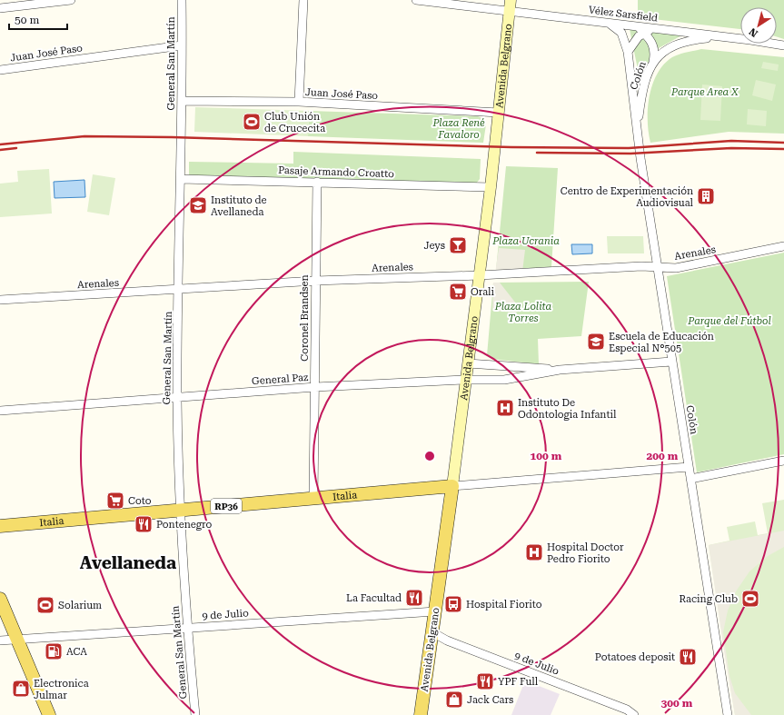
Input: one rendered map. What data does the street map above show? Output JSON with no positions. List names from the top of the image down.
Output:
{
  "streets": {
    "main road": ["Avenida Belgrano", "Italia", "RP36"],
    "street": [
      "Vélez Sarsfield",
      "Juan José Paso",
      "General San Martín",
      "Colón",
      "Pasaje Armando Croatto",
      "Arenales",
      "Coronel Brandsen",
      "General Paz",
      "9 de Julio"
    ]
  },
  "crossings": [
    ["Vélez Sarsfield", "Avenida Belgrano"],
    ["Vélez Sarsfield", "Colón"],
    ["Juan José Paso", "General San Martín"],
    ["Juan José Paso", "Avenida Belgrano"],
    ["General San Martín", "Pasaje Armando Croatto"],
    ["General San Martín", "Arenales"],
    ["General San Martín", "General Paz"],
    ["General San Martín", "Italia"],
    ["General San Martín", "9 de Julio"],
    ["Avenida Belgrano", "Pasaje Armando Croatto"],
    ["Avenida Belgrano", "Arenales"],
    ["Avenida Belgrano", "General Paz"],
    ["Avenida Belgrano", "Italia"],
    ["Avenida Belgrano", "9 de Julio"],
    ["Colón", "Arenales"],
    ["Colón", "General Paz"],
    ["Colón", "Italia"],
    ["Pasaje Armando Croatto", "Coronel Brandsen"],
    ["Arenales", "Coronel Brandsen"],
    ["Coronel Brandsen", "General Paz"],
    ["Coronel Brandsen", "Italia"]
  ],
  "districts": ["Avellaneda"],
  "parks": [
    "Parque Area X",
    "Plaza René Favaloro",
    "Plaza Ucrania",
    "Plaza Lolita Torres",
    "Parque del Fútbol"
  ],
  "places": {
    "sports": ["Club Unión de Crucecita", "Racing Club", "Solarium"],
    "building": ["Centro de Experimentación Audiovisual"],
    "school or university": ["Instituto de Avellaneda", "Escuela de Educación Especial N°505"],
    "bar": ["Jeys"],
    "supermarket": ["Orali", "Coto"],
    "hospital": ["Instituto De Odontologia Infantil", "Hospital Doctor Pedro Fiorito"],
    "restaurant": [
      "Pontenegro",
      "La Facultad",
      "Potatoes deposit",
      "YPF Full"
    ],
    "bus stop": ["Hospital Fiorito"],
    "fuel station": ["ACA"],
    "shop": ["Electronica Julmar", "Jack Cars"]
  },
  "scale_bar": "50 m",
  "north": "bottom left",
  "rings": ["100 m", "200 m", "300 m"]
}
